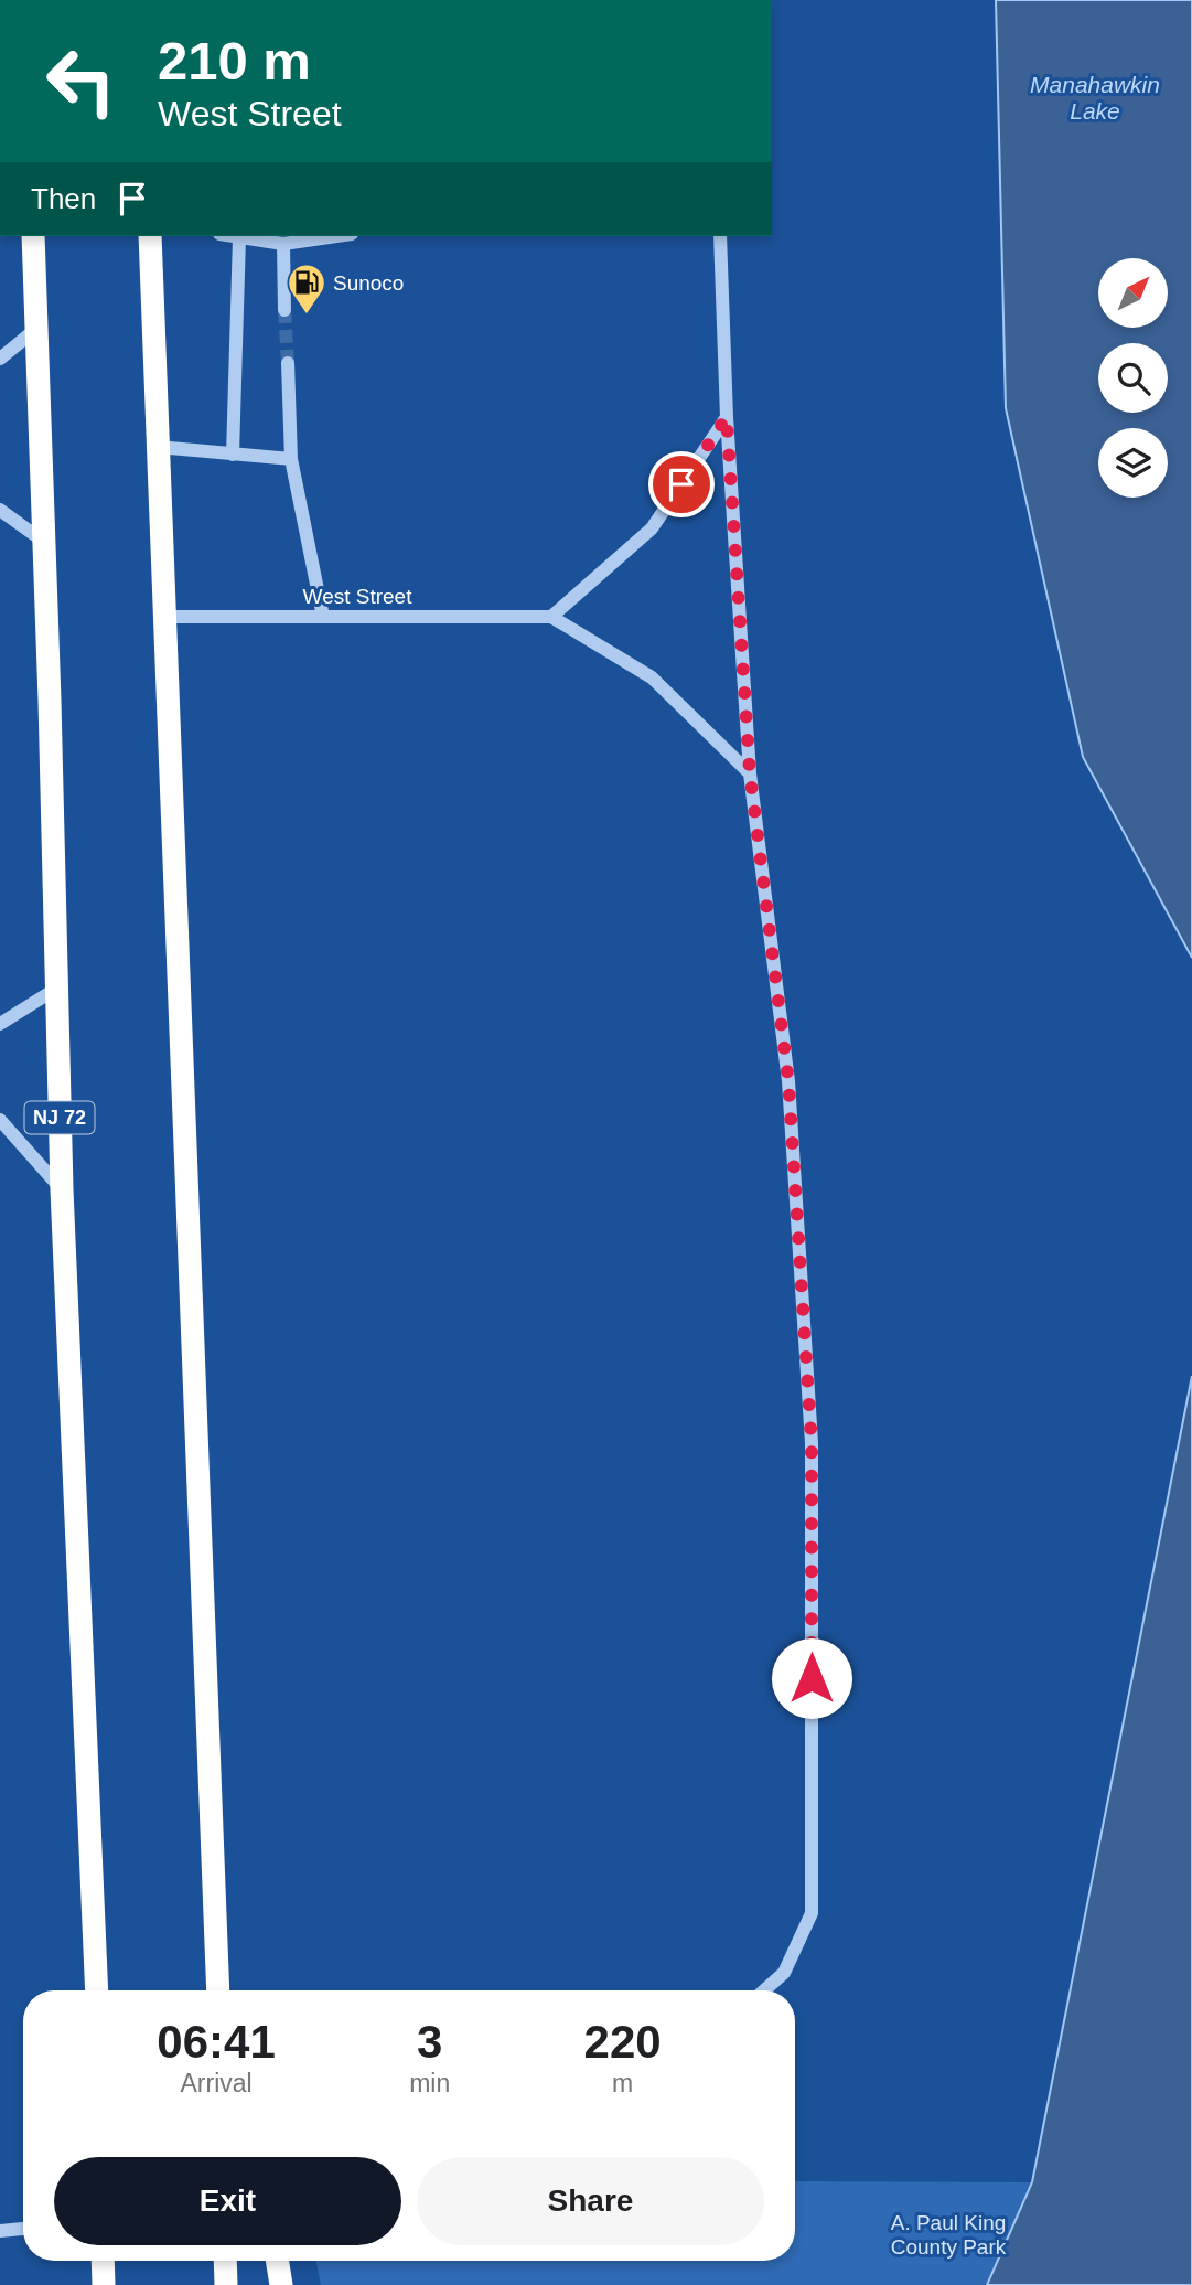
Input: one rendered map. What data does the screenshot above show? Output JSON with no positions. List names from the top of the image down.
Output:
{
  "streets": {
    "highway": ["NJ 72"],
    "street": ["West Street"]
  },
  "water": ["Manahawkin Lake"],
  "parks": ["A. Paul King County Park"],
  "places": {
    "fuel station": ["Sunoco"]
  },
  "north": "top right",
  "page": {
    "turn": ["210 m", "West Street"],
    "then": "Then",
    "eta": [
      "06:41",
      "Arrival",
      "3",
      "min",
      "220",
      "m"
    ],
    "buttons": ["Exit", "Share"]
  }
}
